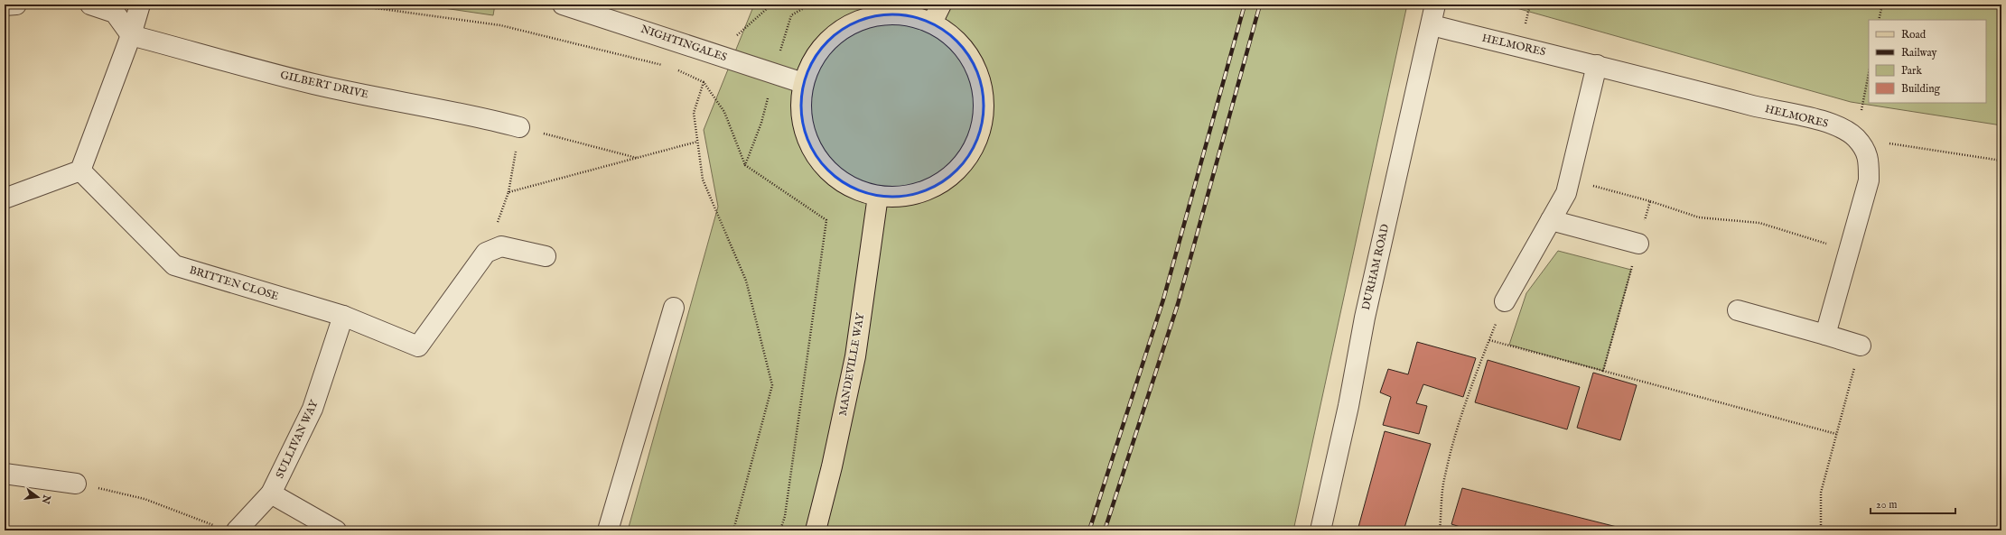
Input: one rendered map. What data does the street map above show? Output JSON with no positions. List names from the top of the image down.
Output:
{
  "streets": {
    "main road": ["MANDEVILLE WAY"],
    "street": [
      "NIGHTINGALES",
      "HELMORES",
      "GILBERT DRIVE",
      "DURHAM ROAD",
      "BRITTEN CLOSE",
      "SULLIVAN WAY"
    ]
  },
  "crossings": [
    ["HELMORES", "DURHAM ROAD"],
    ["BRITTEN CLOSE", "SULLIVAN WAY"]
  ],
  "legend": [
    "Road",
    "Railway",
    "Park",
    "Building"
  ],
  "scale_bar": "20 m",
  "north": "right"
}
